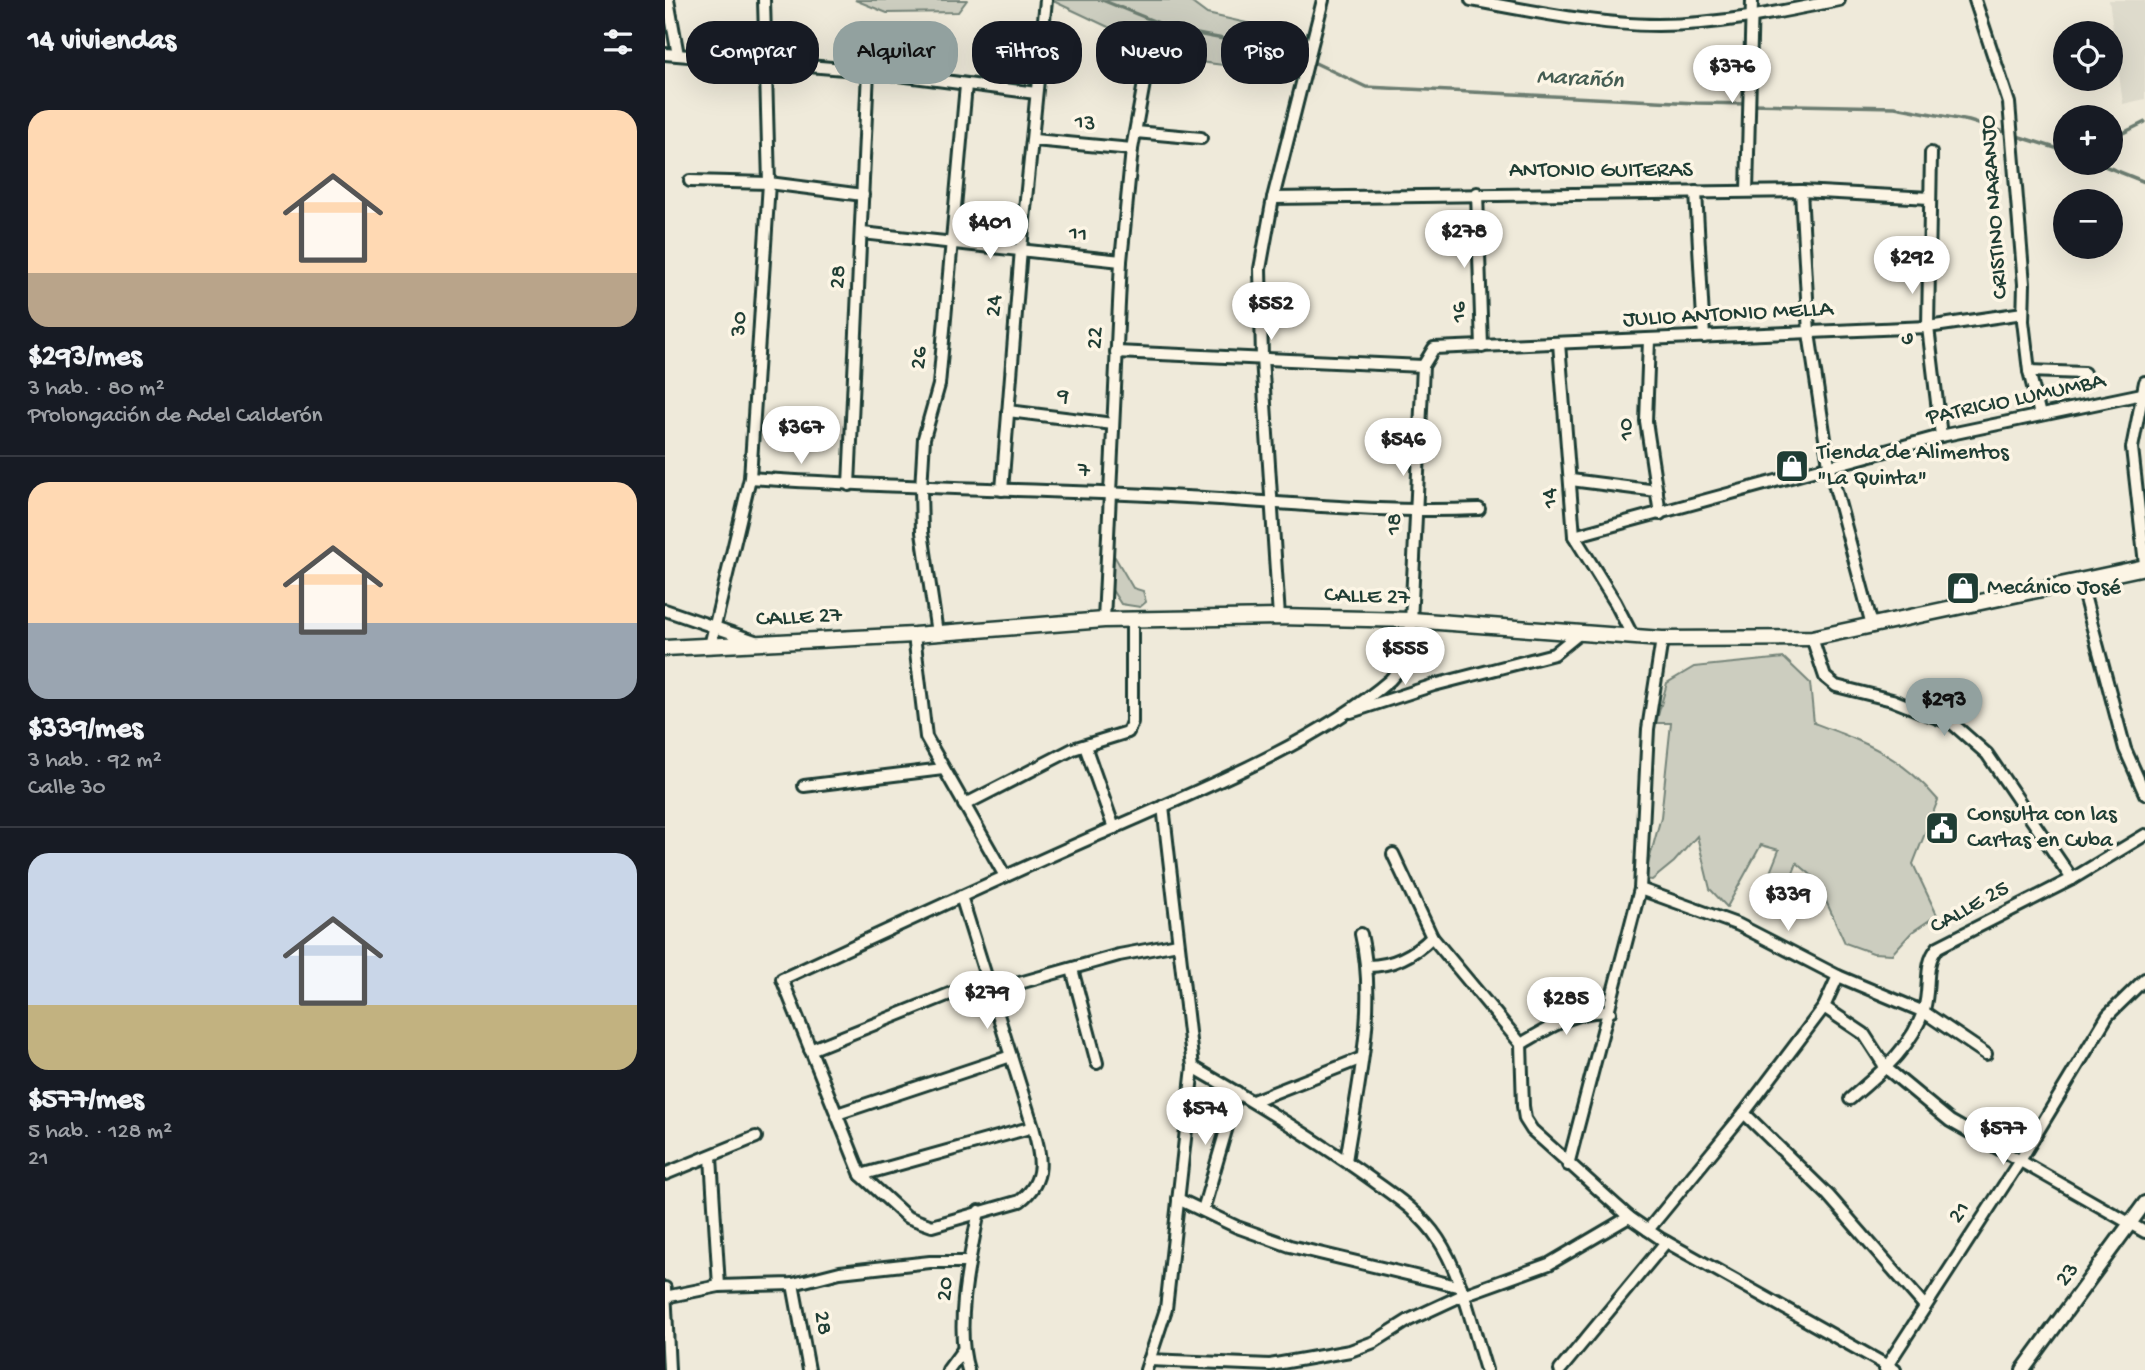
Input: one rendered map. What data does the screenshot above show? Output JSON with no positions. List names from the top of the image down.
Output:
{
  "streets": {
    "main road": ["CALLE 27"],
    "street": [
      "13",
      "ANTONIO GUITERAS",
      "CRISTINO NARANJO",
      "11",
      "28",
      "24",
      "16",
      "JULIO ANTONIO MELLA",
      "30",
      "22",
      "6",
      "26",
      "9",
      "PATRICIO LUMUMBA",
      "10",
      "7",
      "14",
      "18",
      "CALLE 25",
      "21",
      "23",
      "20"
    ]
  },
  "crossings": [
    ["13", "24"],
    ["13", "22"],
    ["ANTONIO GUITERAS", "16"],
    ["ANTONIO GUITERAS", "6"],
    ["CRISTINO NARANJO", "JULIO ANTONIO MELLA"],
    ["CRISTINO NARANJO", "PATRICIO LUMUMBA"],
    ["11", "28"],
    ["11", "24"],
    ["11", "22"],
    ["11", "26"],
    ["28", "7"],
    ["24", "9"],
    ["24", "7"],
    ["16", "JULIO ANTONIO MELLA"],
    ["JULIO ANTONIO MELLA", "6"],
    ["JULIO ANTONIO MELLA", "10"],
    ["JULIO ANTONIO MELLA", "14"],
    ["JULIO ANTONIO MELLA", "18"],
    ["30", "7"],
    ["30", "CALLE 27"],
    ["22", "9"],
    ["22", "7"],
    ["22", "CALLE 27"],
    ["6", "PATRICIO LUMUMBA"],
    ["26", "7"],
    ["26", "CALLE 27"],
    ["PATRICIO LUMUMBA", "10"],
    ["PATRICIO LUMUMBA", "14"],
    ["7", "18"],
    ["14", "CALLE 27"],
    ["18", "CALLE 27"]
  ],
  "water": ["Marañón"],
  "places": {
    "shop": ["Tienda de Alimentos \"La Quinta\"", "Mecánico José"],
    "public building": ["Consulta con las Cartas en Cuba"]
  },
  "page": {
    "heading": "14 viviendas",
    "map_buttons": ["+", "−"],
    "chip": [
      "Comprar",
      "Alquilar",
      "Filtros",
      "Nuevo",
      "Piso"
    ],
    "price": [
      "$376",
      "$401",
      "$278",
      "$292",
      "$552",
      "$367",
      "$546",
      "$555",
      "$293",
      "$339",
      "$279",
      "$285",
      "$574",
      "$577"
    ],
    "list": [
      {
        "name": "$293/mes",
        "note": "3 hab. · 80 m² · Prolongación de Adel Calderón"
      },
      {
        "name": "$339/mes",
        "note": "3 hab. · 92 m² · Calle 30"
      },
      {
        "name": "$577/mes",
        "note": "5 hab. · 128 m² · 21"
      }
    ]
  }
}
